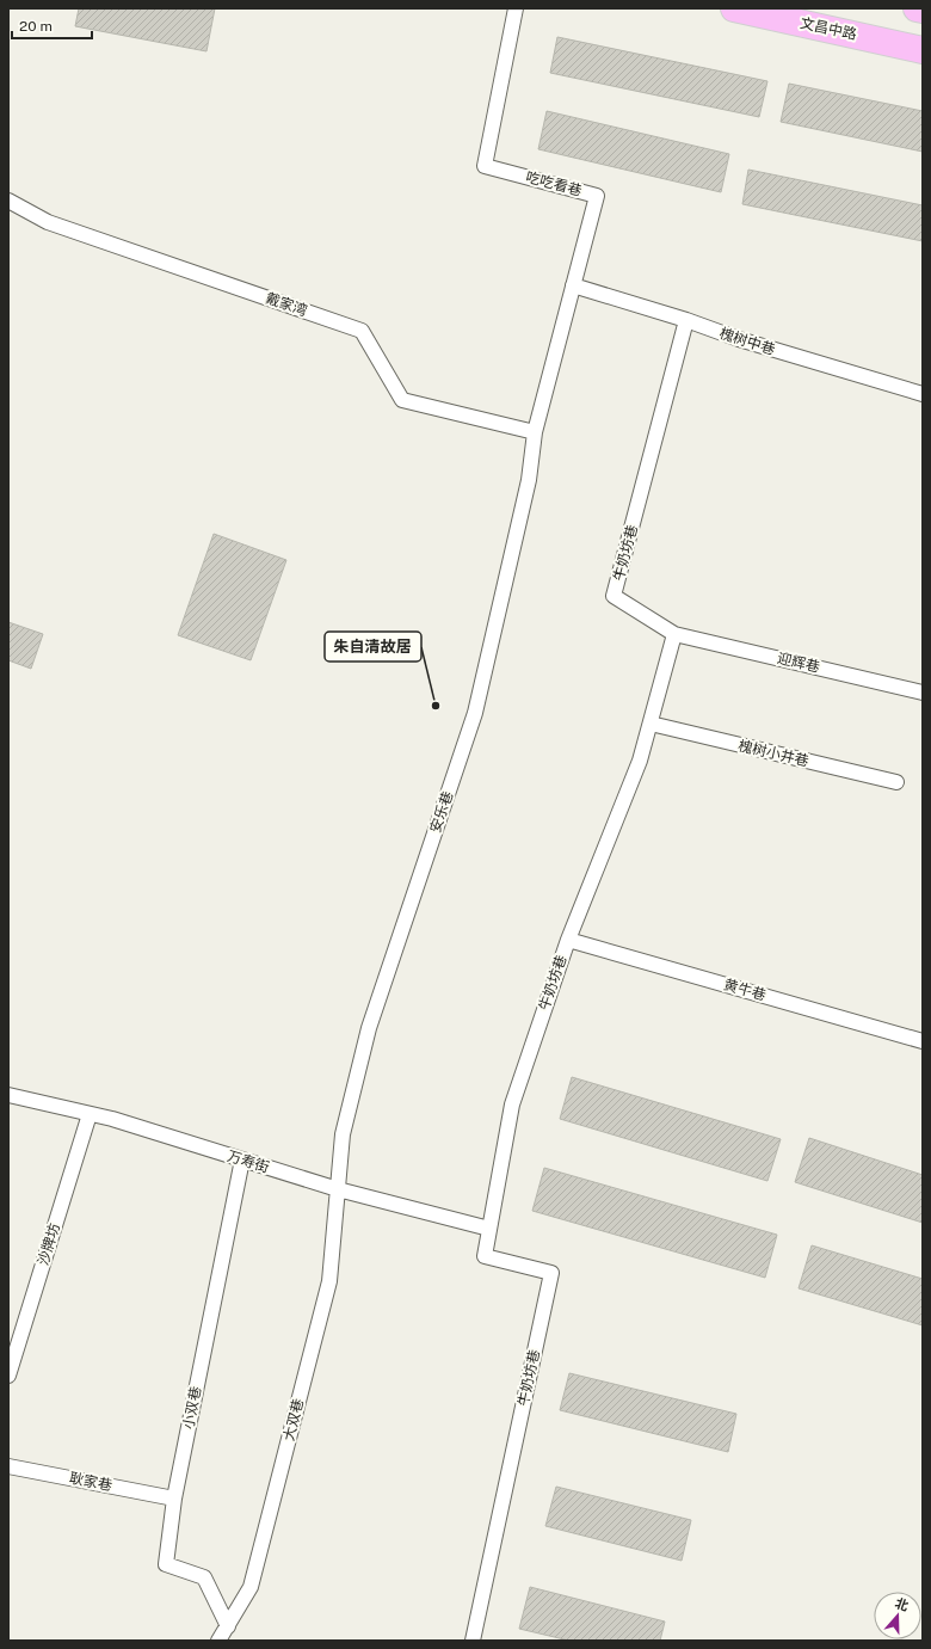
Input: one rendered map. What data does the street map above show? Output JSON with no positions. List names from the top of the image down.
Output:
{
  "streets": {
    "main road": ["文昌中路"],
    "lane": [
      "吃吃看巷",
      "戴家湾",
      "槐树中巷",
      "牛奶坊巷",
      "迎辉巷",
      "槐树小井巷",
      "安乐巷",
      "黄牛巷",
      "万寿街",
      "沙牌坊",
      "小双巷",
      "大双巷",
      "耿家巷"
    ]
  },
  "crossings": [
    ["吃吃看巷", "戴家湾"],
    ["吃吃看巷", "槐树中巷"],
    ["吃吃看巷", "安乐巷"],
    ["戴家湾", "安乐巷"],
    ["槐树中巷", "牛奶坊巷"],
    ["牛奶坊巷", "迎辉巷"],
    ["牛奶坊巷", "槐树小井巷"],
    ["牛奶坊巷", "黄牛巷"],
    ["牛奶坊巷", "万寿街"],
    ["安乐巷", "万寿街"],
    ["安乐巷", "大双巷"],
    ["万寿街", "沙牌坊"],
    ["万寿街", "小双巷"],
    ["万寿街", "大双巷"],
    ["小双巷", "大双巷"],
    ["小双巷", "耿家巷"]
  ],
  "places": ["朱自清故居"],
  "scale_bar": "20 m",
  "north": "top"
}
